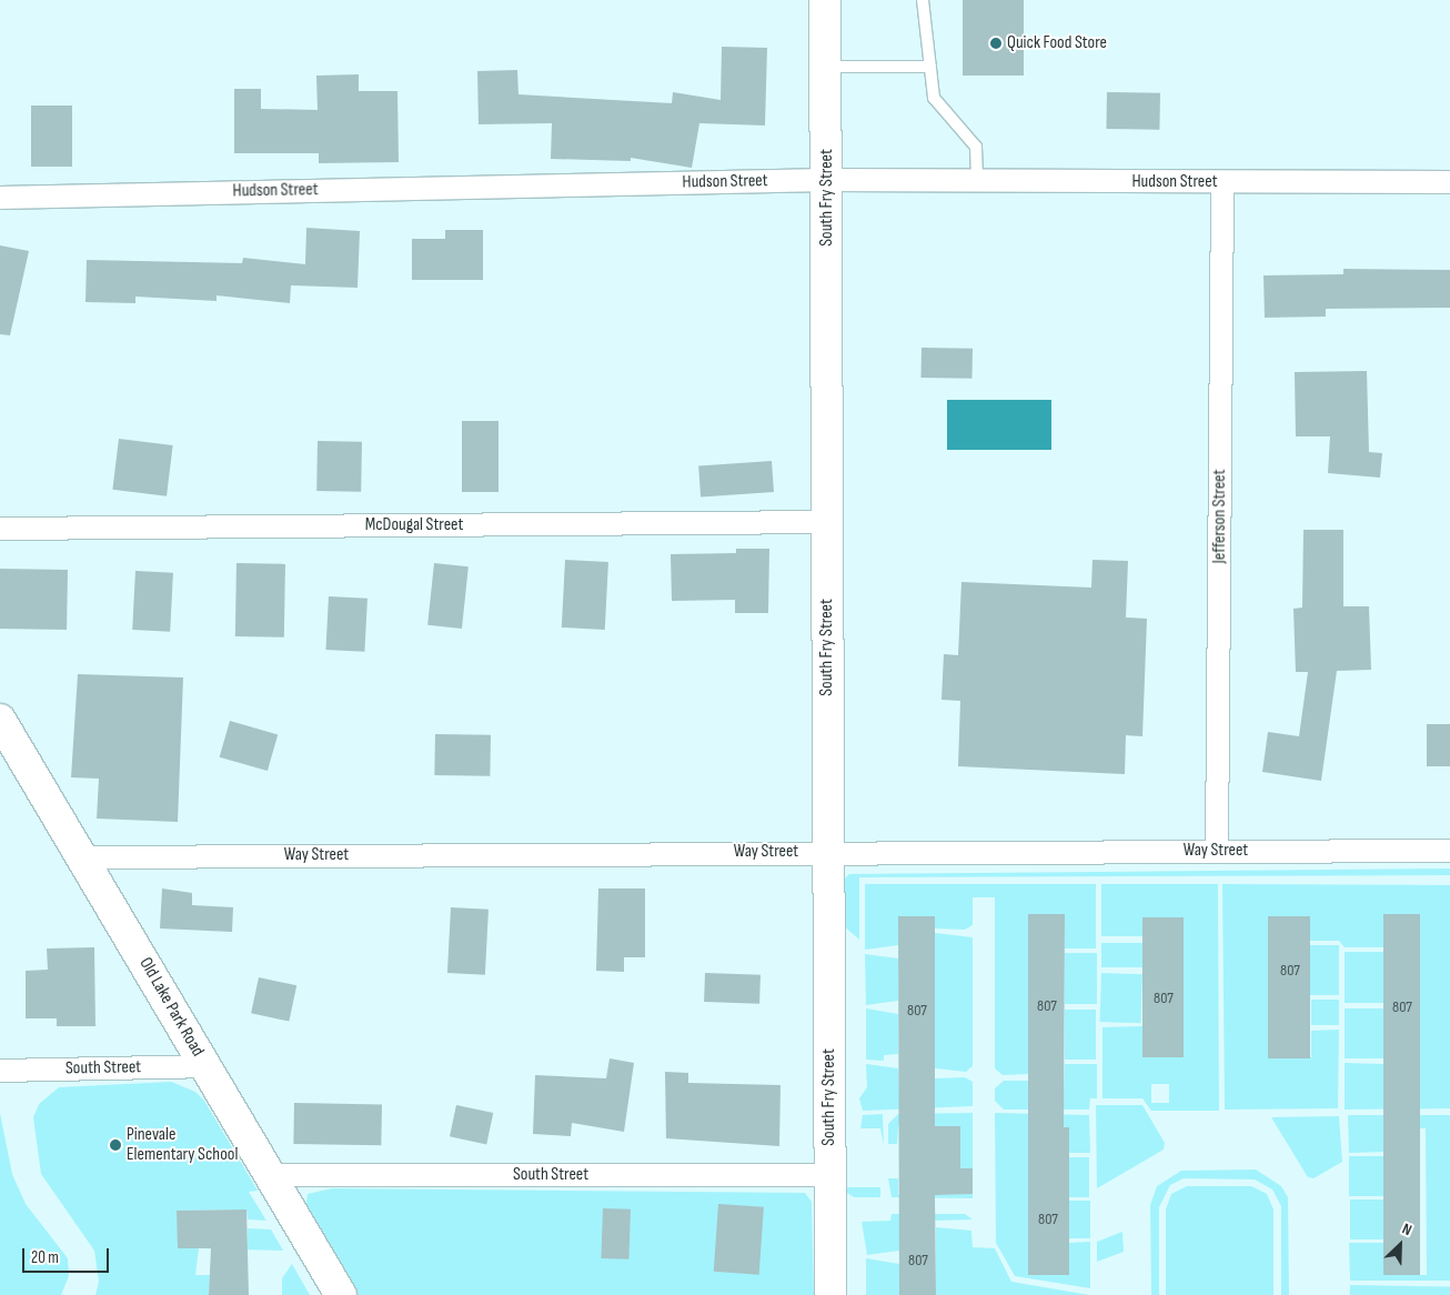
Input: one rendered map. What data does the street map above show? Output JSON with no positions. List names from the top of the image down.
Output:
{
  "streets": {
    "street": [
      "Hudson Street",
      "South Fry Street",
      "Jefferson Street",
      "McDougal Street",
      "Way Street",
      "Old Lake Park Road",
      "South Street"
    ]
  },
  "crossings": [
    ["Hudson Street", "South Fry Street"],
    ["Hudson Street", "Jefferson Street"],
    ["South Fry Street", "McDougal Street"],
    ["South Fry Street", "Way Street"],
    ["South Fry Street", "South Street"],
    ["Jefferson Street", "Way Street"],
    ["Way Street", "Old Lake Park Road"],
    ["Old Lake Park Road", "South Street"]
  ],
  "places": ["Quick Food Store", "Pinevale Elementary School"],
  "house_numbers": [
    "807",
    "807",
    "807",
    "807",
    "807",
    "807",
    "807"
  ],
  "scale_bar": "20 m",
  "north": "top right"
}
